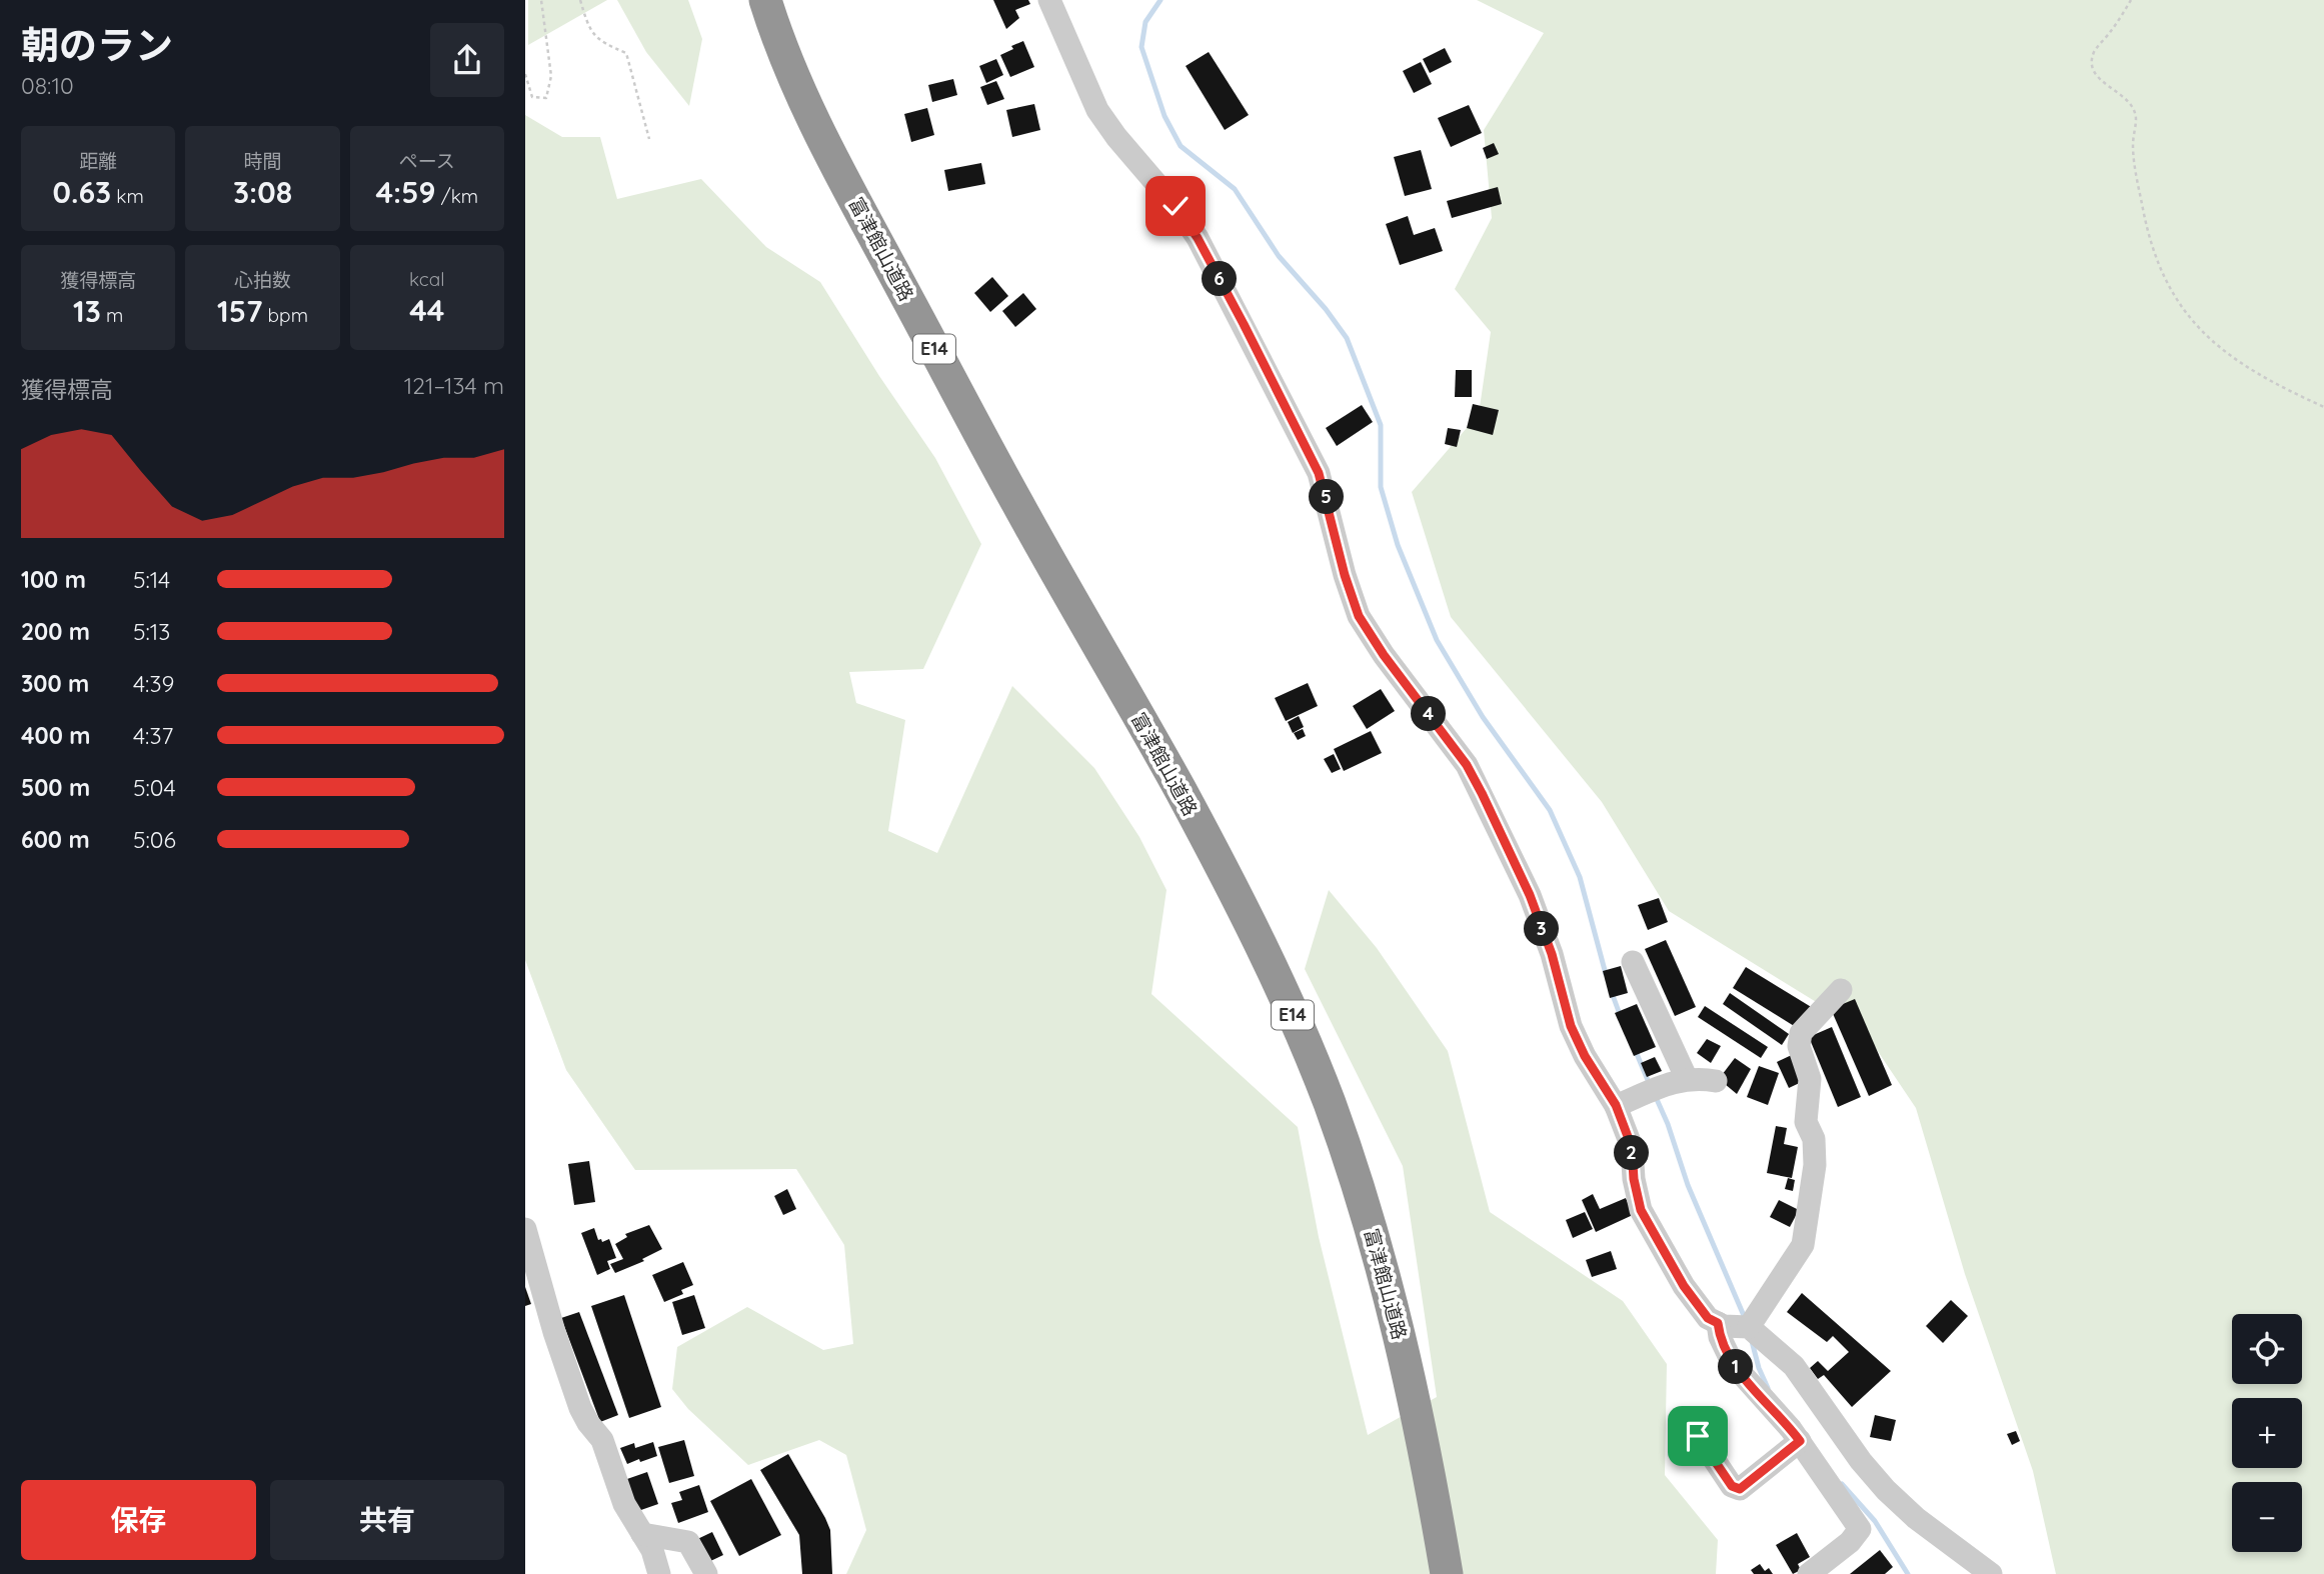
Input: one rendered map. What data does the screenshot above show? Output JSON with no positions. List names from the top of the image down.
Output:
{
  "streets": {
    "highway": ["富津館山道路", "E14"]
  },
  "page": {
    "heading": ["朝のラン", "08:10"],
    "stats": [
      ["距離", "0.63 km"],
      ["時間", "3:08"],
      ["ペース", "4:59 /km"],
      ["獲得標高", "13 m"],
      ["心拍数", "157 bpm"],
      ["kcal", "44"]
    ],
    "pins": [
      "6",
      "5",
      "4",
      "3",
      "2",
      "1"
    ],
    "chart": ["獲得標高", "121–134 m"],
    "list": [
      {
        "name": "100 m",
        "note": "5:14"
      },
      {
        "name": "200 m",
        "note": "5:13"
      },
      {
        "name": "300 m",
        "note": "4:39"
      },
      {
        "name": "400 m",
        "note": "4:37"
      },
      {
        "name": "500 m",
        "note": "5:04"
      },
      {
        "name": "600 m",
        "note": "5:06"
      }
    ],
    "map_buttons": ["+", "−"],
    "buttons": ["保存", "共有"]
  }
}
